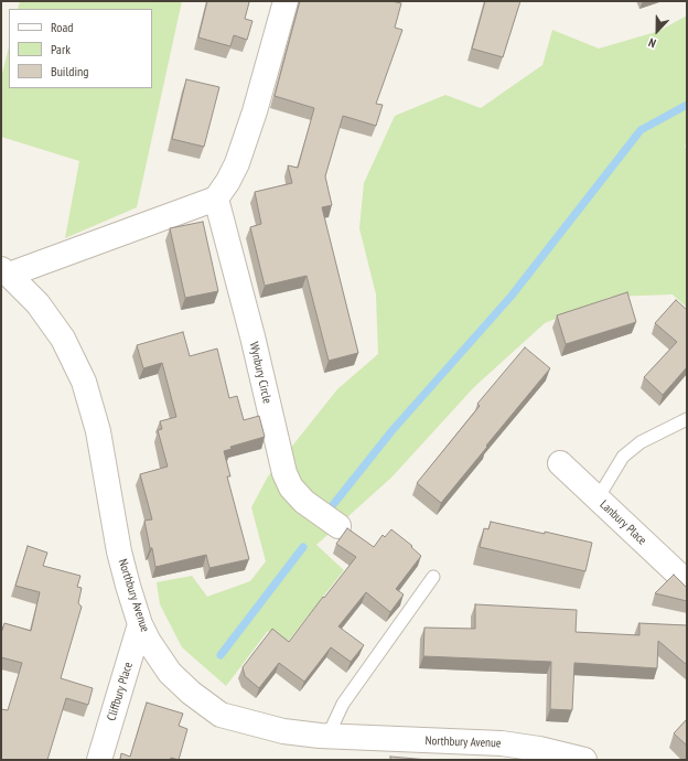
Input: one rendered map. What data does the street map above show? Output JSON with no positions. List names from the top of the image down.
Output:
{
  "streets": {
    "street": [
      "Wynbury Circle",
      "Lanbury Place",
      "Northbury Avenue",
      "Cliffbury Place"
    ]
  },
  "crossings": [
    ["Northbury Avenue", "Cliffbury Place"]
  ],
  "legend": ["Road", "Park", "Building"],
  "north": "bottom"
}
